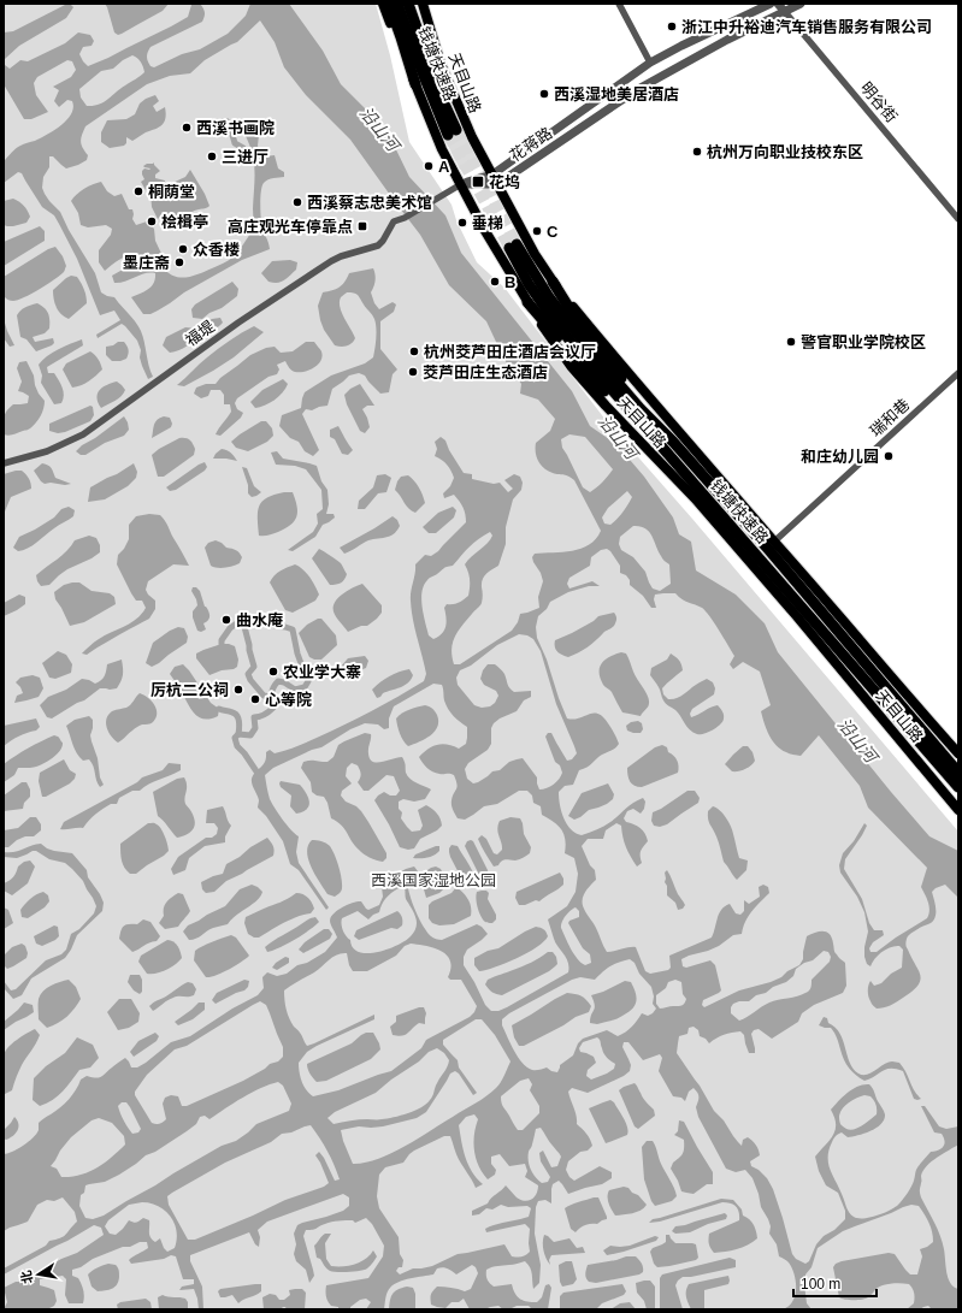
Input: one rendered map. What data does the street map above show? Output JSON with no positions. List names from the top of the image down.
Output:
{
  "streets": {
    "highway": ["钱塘快速路"],
    "main road": ["天目山路"],
    "street": [
      "明谷街",
      "花蒋路",
      "福堤",
      "瑞和巷"
    ]
  },
  "crossings": [
    ["天目山路", "花蒋路"],
    ["天目山路", "福堤"],
    ["天目山路", "瑞和巷"],
    ["明谷街", "花蒋路"],
    ["花蒋路", "福堤"]
  ],
  "water": ["沿山河"],
  "parks": ["西溪国家湿地公园"],
  "places": {
    "other": [
      "浙江中升裕迪汽车销售服务有限公司",
      "西溪湿地美居酒店",
      "西溪书画院",
      "杭州万向职业技校东区",
      "三进厅",
      "A",
      "桐荫堂",
      "西溪蔡志忠美术馆",
      "桧楫亭",
      "垂梯",
      "C",
      "众香楼",
      "墨庄斋",
      "B",
      "警官职业学院校区",
      "杭州茭芦田庄酒店会议厅",
      "茭芦田庄生态酒店",
      "和庄幼儿园",
      "曲水庵",
      "农业学大寨",
      "厉杭二公祠",
      "心等院"
    ],
    "transit": ["花坞", "高庄观光车停靠点"]
  },
  "scale_bar": "100 m",
  "north": "left"
}
